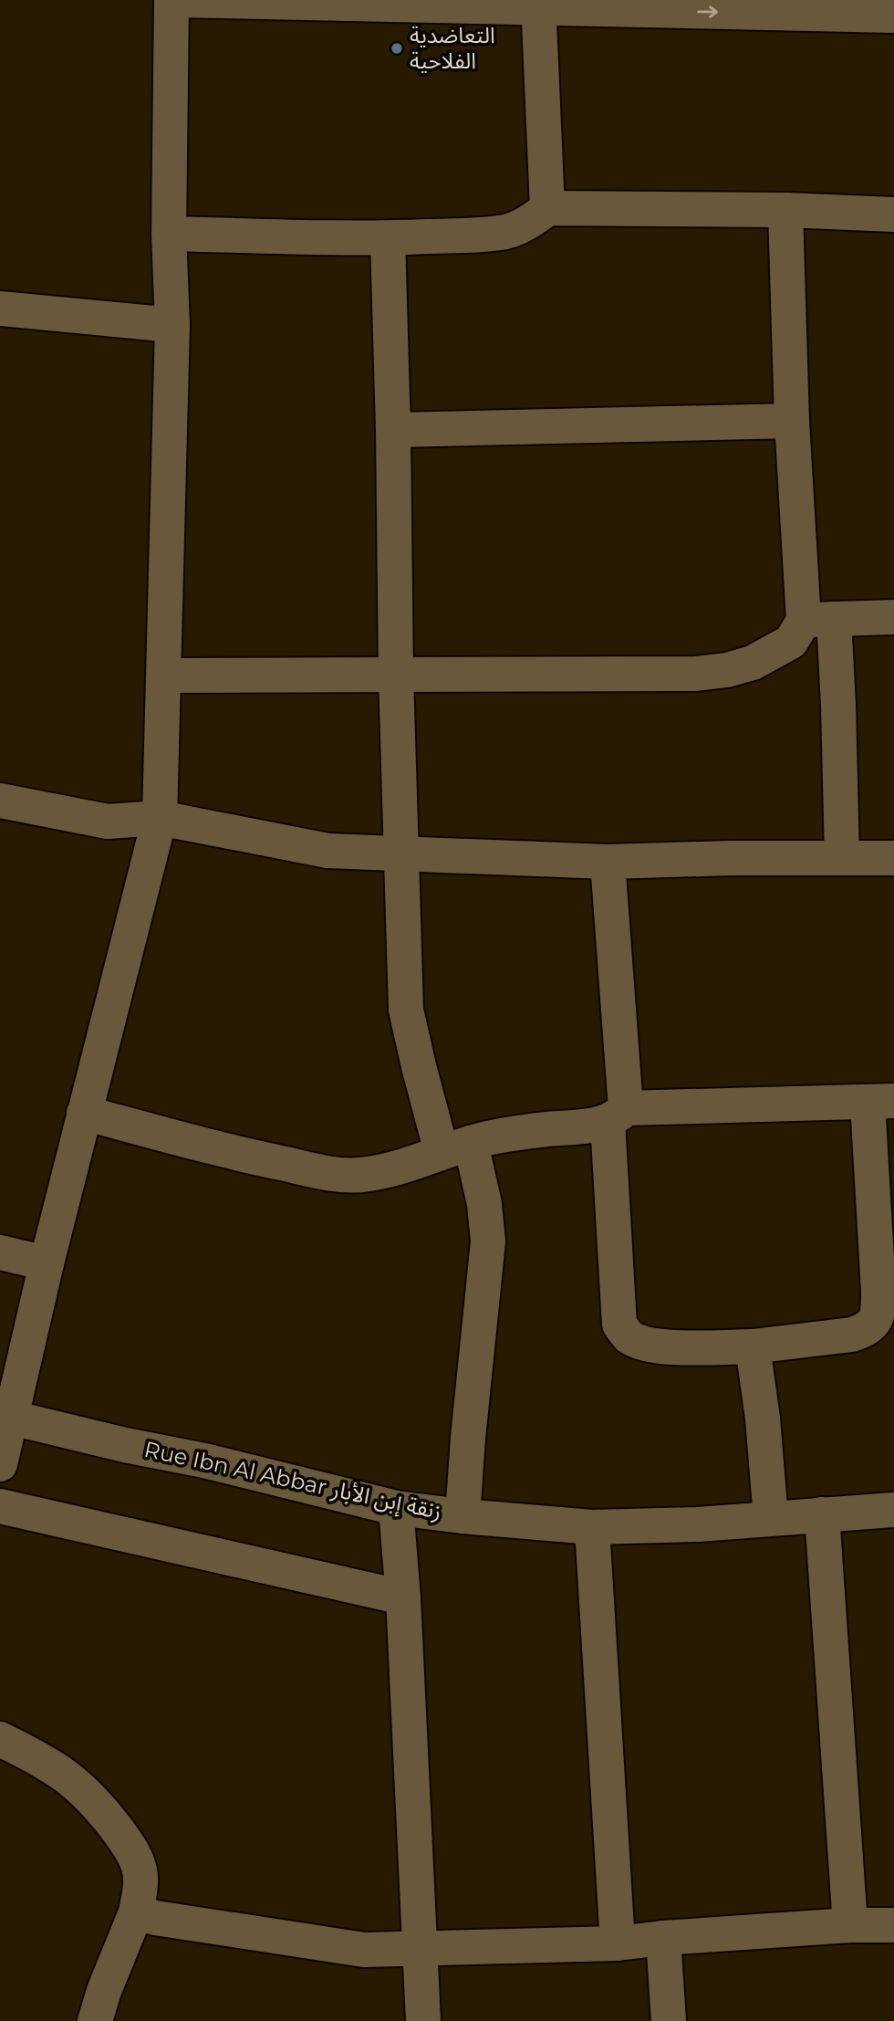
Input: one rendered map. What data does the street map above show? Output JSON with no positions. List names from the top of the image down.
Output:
{
  "streets": {
    "street": ["Rue Ibn Al Abbar زنقة إبن الأبار"]
  },
  "places": ["التعاضدية الفلاحية"]
}
